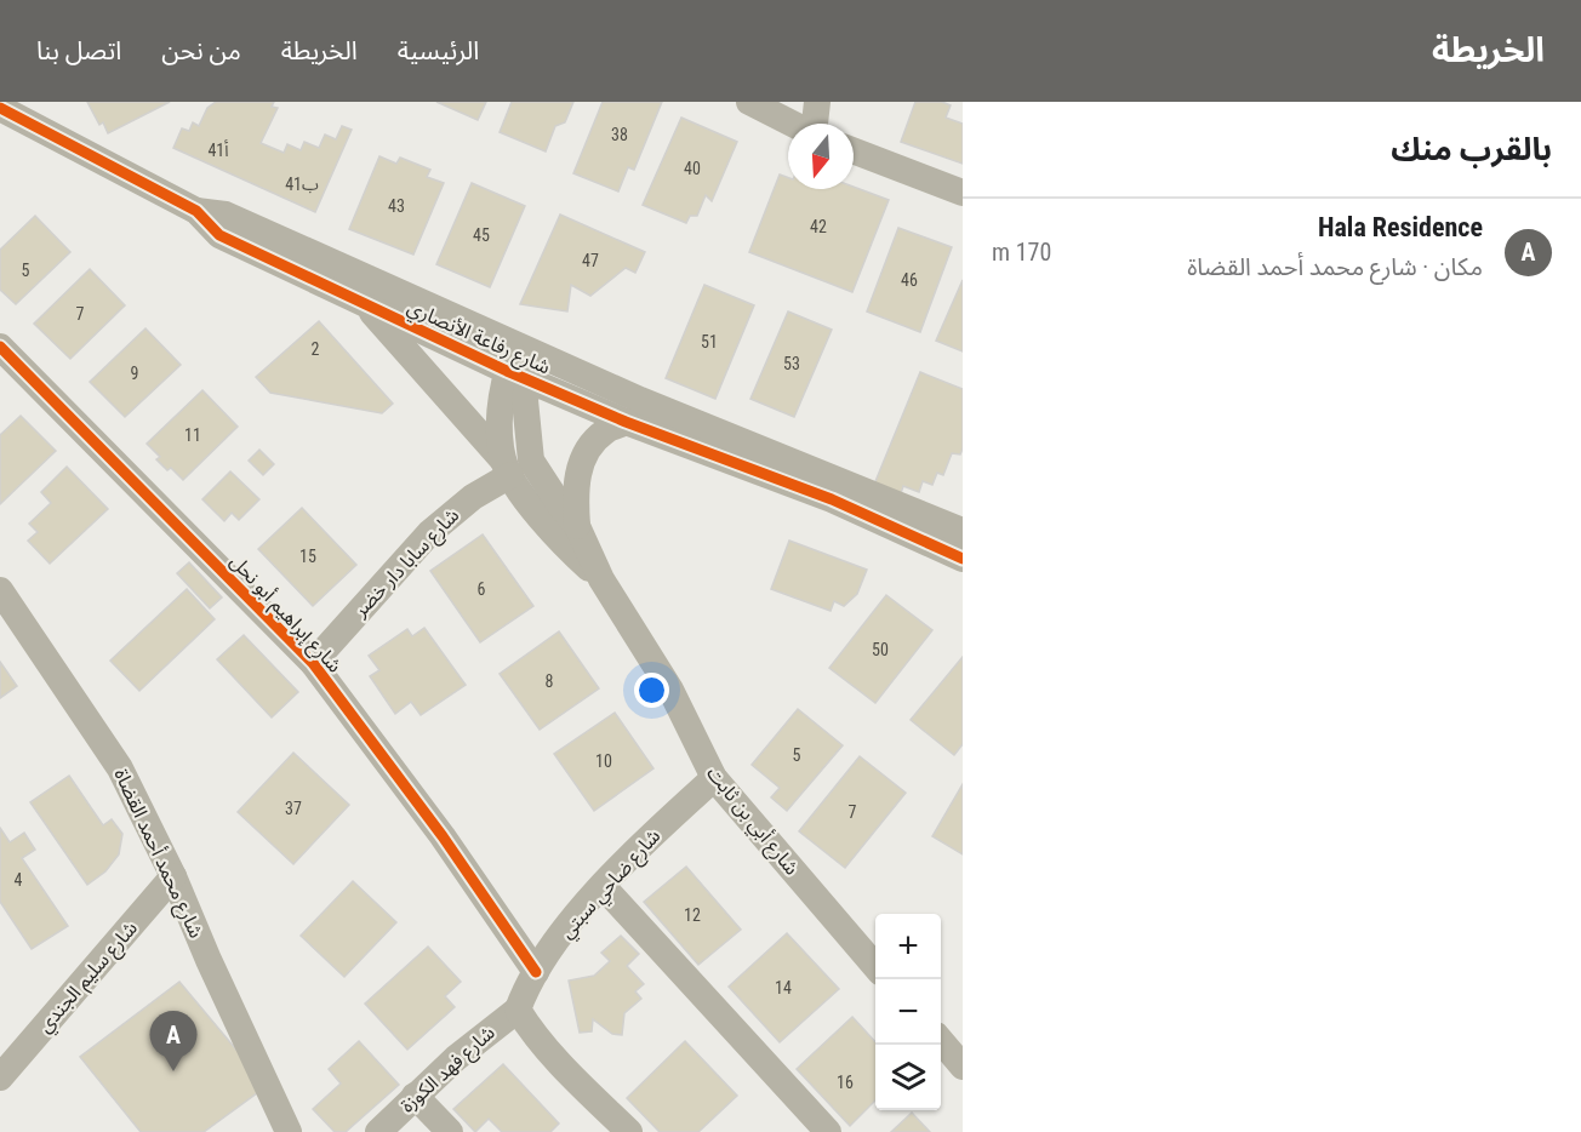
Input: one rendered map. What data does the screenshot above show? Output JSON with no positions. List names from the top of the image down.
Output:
{
  "streets": {
    "street": [
      "شارع رفاعة الأنصاري",
      "شارع سابا دار خضر",
      "شارع إبراهيم أبو نحل",
      "شارع أبي بن ثابت",
      "شارع محمد أحمد القضاة",
      "شارع ضاحي سبتي",
      "شارع سليم الجندي",
      "شارع فهد الكوزة"
    ]
  },
  "crossings": [
    ["شارع رفاعة الأنصاري", "شارع أبي بن ثابت"],
    ["شارع سابا دار خضر", "شارع إبراهيم أبو نحل"],
    ["شارع سابا دار خضر", "شارع أبي بن ثابت"],
    ["شارع إبراهيم أبو نحل", "شارع ضاحي سبتي"],
    ["شارع أبي بن ثابت", "شارع ضاحي سبتي"],
    ["شارع محمد أحمد القضاة", "شارع سليم الجندي"],
    ["شارع ضاحي سبتي", "شارع فهد الكوزة"]
  ],
  "house_numbers": [
    "38",
    "41أ",
    "40",
    "41ب",
    "43",
    "42",
    "45",
    "47",
    "5",
    "46",
    "7",
    "51",
    "2",
    "53",
    "9",
    "11",
    "15",
    "6",
    "50",
    "8",
    "5",
    "10",
    "37",
    "7",
    "4",
    "12",
    "14",
    "16"
  ],
  "north": "bottom",
  "page": {
    "header": "الخريطة",
    "nav": [
      "الرئيسية",
      "الخريطة",
      "من نحن",
      "اتصل بنا"
    ],
    "heading": "بالقرب منك",
    "list": [
      {
        "mark": "A",
        "name": "Hala Residence",
        "note": "مكان · شارع محمد أحمد القضاة",
        "value": "170 m"
      }
    ],
    "map_buttons": ["+", "−"],
    "pins": "A"
  }
}
